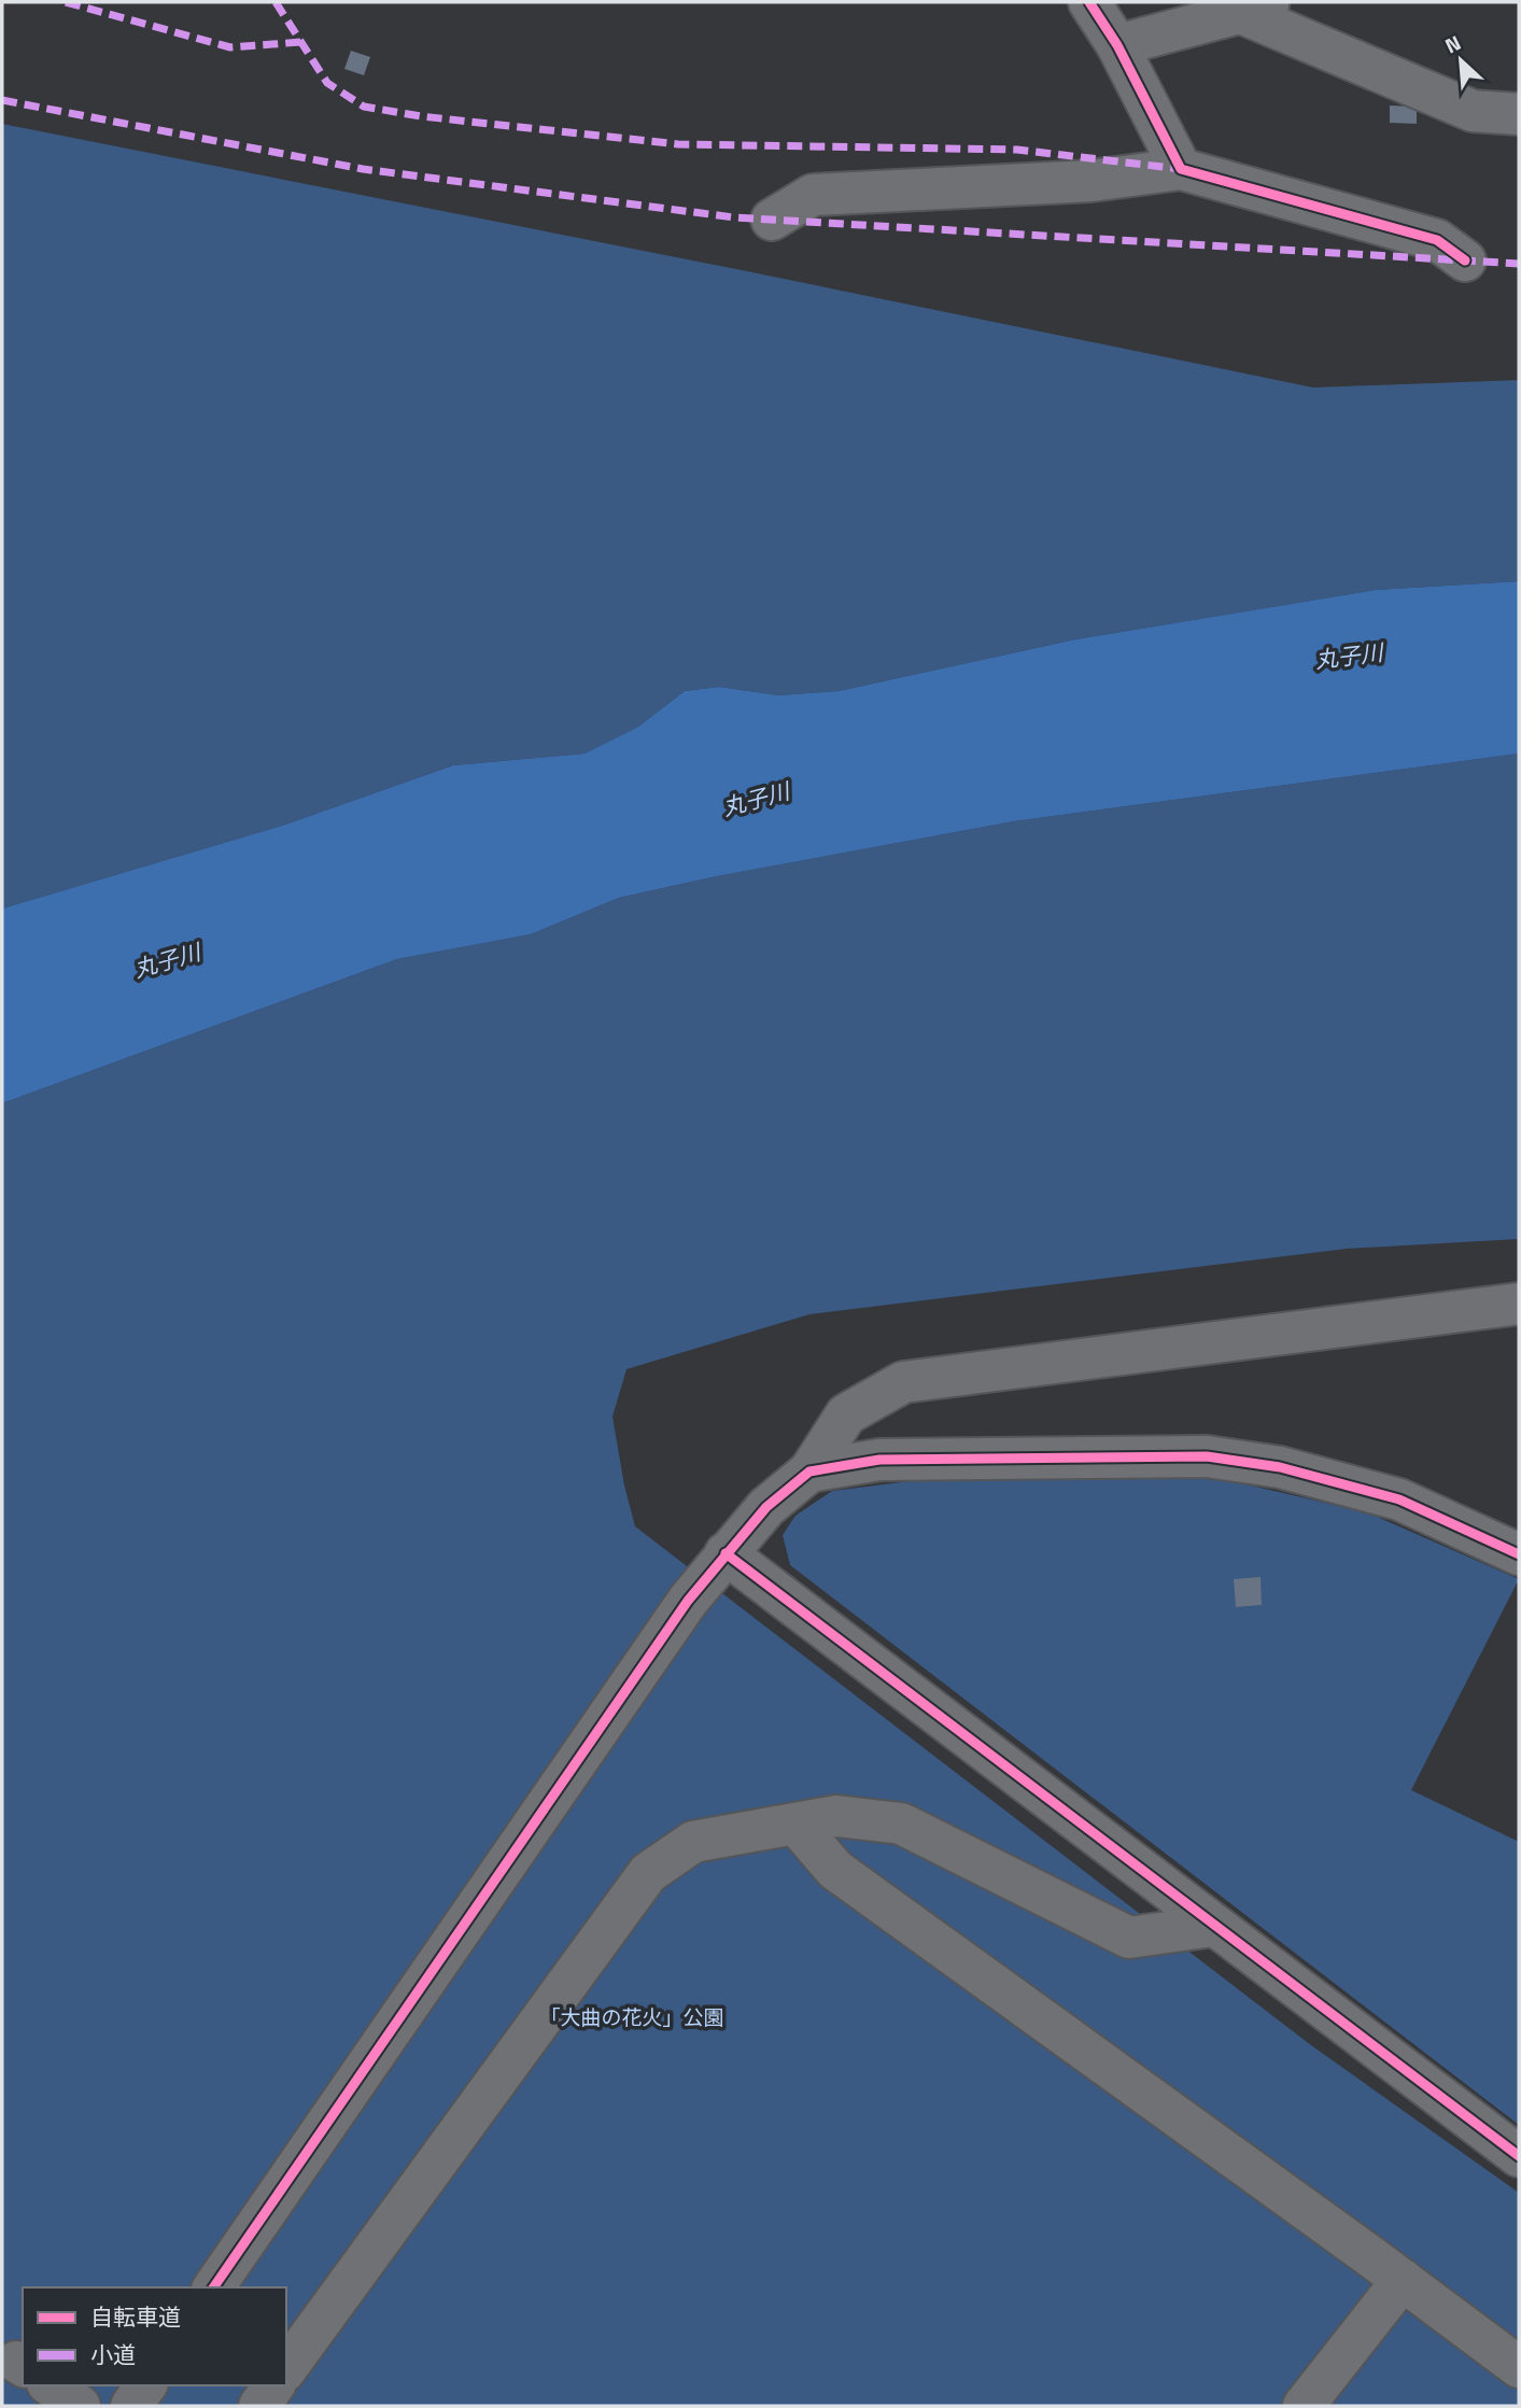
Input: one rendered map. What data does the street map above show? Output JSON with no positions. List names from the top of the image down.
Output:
{
  "water": ["丸子川"],
  "parks": ["「大曲の花火」公園"],
  "legend": ["自転車道", "小道"],
  "north": "top left"
}
